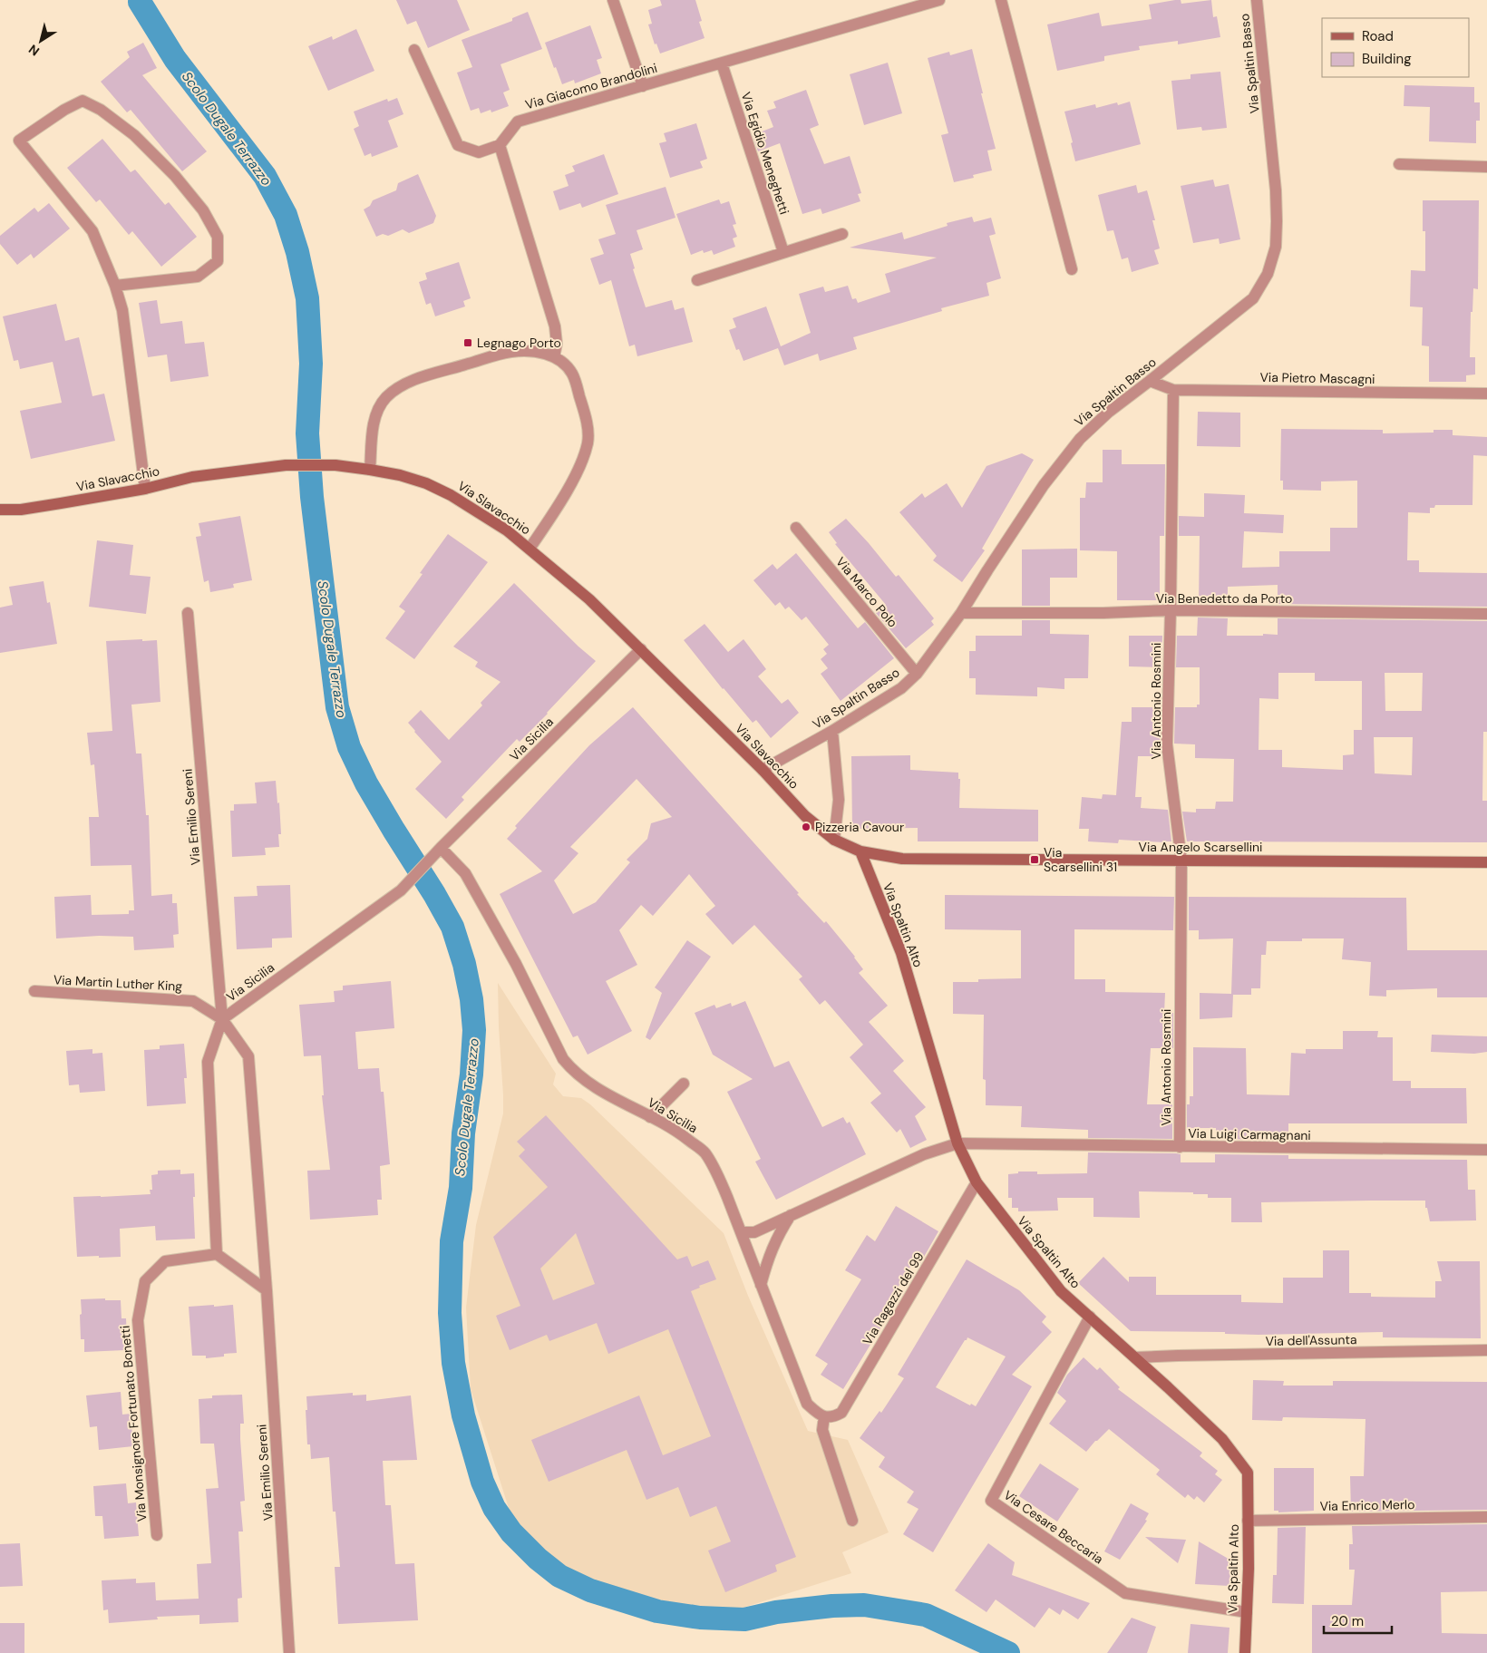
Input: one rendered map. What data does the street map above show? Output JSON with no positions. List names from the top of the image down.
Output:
{
  "streets": {
    "street": [
      "Via Spaltin Basso",
      "Via Giacomo Brandolini",
      "Via Egidio Meneghetti",
      "Via Pietro Mascagni",
      "Via Slavacchio",
      "Via Marco Polo",
      "Via Benedetto da Porto",
      "Via Antonio Rosmini",
      "Via Sicilia",
      "Via Emilio Sereni",
      "Via Angelo Scarsellini",
      "Via Spaltin Alto",
      "Via Martin Luther King",
      "Via Luigi Carmagnani",
      "Via Ragazzi del 99",
      "Via dell'Assunta",
      "Via Monsignore Fortunato Bonetti",
      "Via Enrico Merlo",
      "Via Cesare Beccaria"
    ]
  },
  "crossings": [
    ["Via Spaltin Basso", "Via Pietro Mascagni"],
    ["Via Spaltin Basso", "Via Slavacchio"],
    ["Via Spaltin Basso", "Via Marco Polo"],
    ["Via Spaltin Basso", "Via Benedetto da Porto"],
    ["Via Giacomo Brandolini", "Via Egidio Meneghetti"],
    ["Via Pietro Mascagni", "Via Antonio Rosmini"],
    ["Via Slavacchio", "Via Sicilia"],
    ["Via Slavacchio", "Via Angelo Scarsellini"],
    ["Via Slavacchio", "Via Spaltin Alto"],
    ["Via Benedetto da Porto", "Via Antonio Rosmini"],
    ["Via Antonio Rosmini", "Via Angelo Scarsellini"],
    ["Via Antonio Rosmini", "Via Luigi Carmagnani"],
    ["Via Sicilia", "Via Emilio Sereni"],
    ["Via Sicilia", "Via Martin Luther King"],
    ["Via Emilio Sereni", "Via Martin Luther King"],
    ["Via Emilio Sereni", "Via Monsignore Fortunato Bonetti"],
    ["Via Angelo Scarsellini", "Via Spaltin Alto"],
    ["Via Spaltin Alto", "Via Luigi Carmagnani"],
    ["Via Spaltin Alto", "Via Ragazzi del 99"],
    ["Via Spaltin Alto", "Via dell'Assunta"],
    ["Via Spaltin Alto", "Via Enrico Merlo"],
    ["Via Spaltin Alto", "Via Cesare Beccaria"]
  ],
  "water": ["Scolo Dugale Terrazzo"],
  "places": {
    "transit": ["Legnago Porto", "Via Scarsellini 31"],
    "other": ["Pizzeria Cavour"]
  },
  "legend": ["Road", "Building"],
  "scale_bar": "20 m",
  "north": "bottom left"
}
